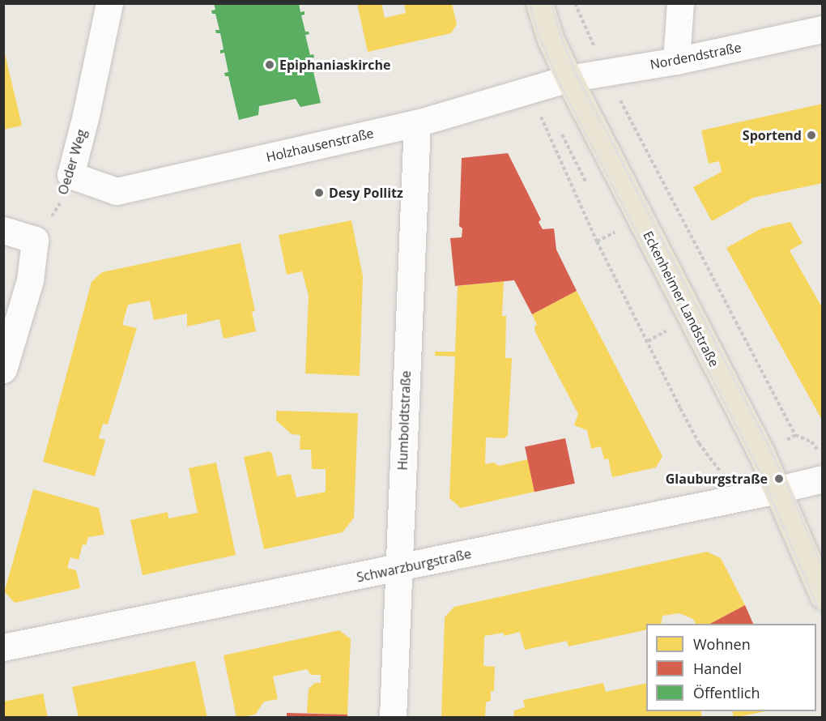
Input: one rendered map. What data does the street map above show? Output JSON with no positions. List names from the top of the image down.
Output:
{
  "streets": {
    "main road": ["Eckenheimer Landstraße"],
    "street": [
      "Nordendstraße",
      "Holzhausenstraße",
      "Oeder Weg",
      "Humboldtstraße",
      "Schwarzburgstraße"
    ]
  },
  "crossings": [
    ["Nordendstraße", "Holzhausenstraße"],
    ["Nordendstraße", "Eckenheimer Landstraße"],
    ["Holzhausenstraße", "Oeder Weg"],
    ["Holzhausenstraße", "Eckenheimer Landstraße"],
    ["Holzhausenstraße", "Humboldtstraße"],
    ["Eckenheimer Landstraße", "Schwarzburgstraße"],
    ["Humboldtstraße", "Schwarzburgstraße"]
  ],
  "places": [
    "Epiphaniaskirche",
    "Sportend",
    "Desy Pollitz",
    "Glauburgstraße"
  ],
  "legend": ["Wohnen", "Handel", "Öffentlich"]
}
